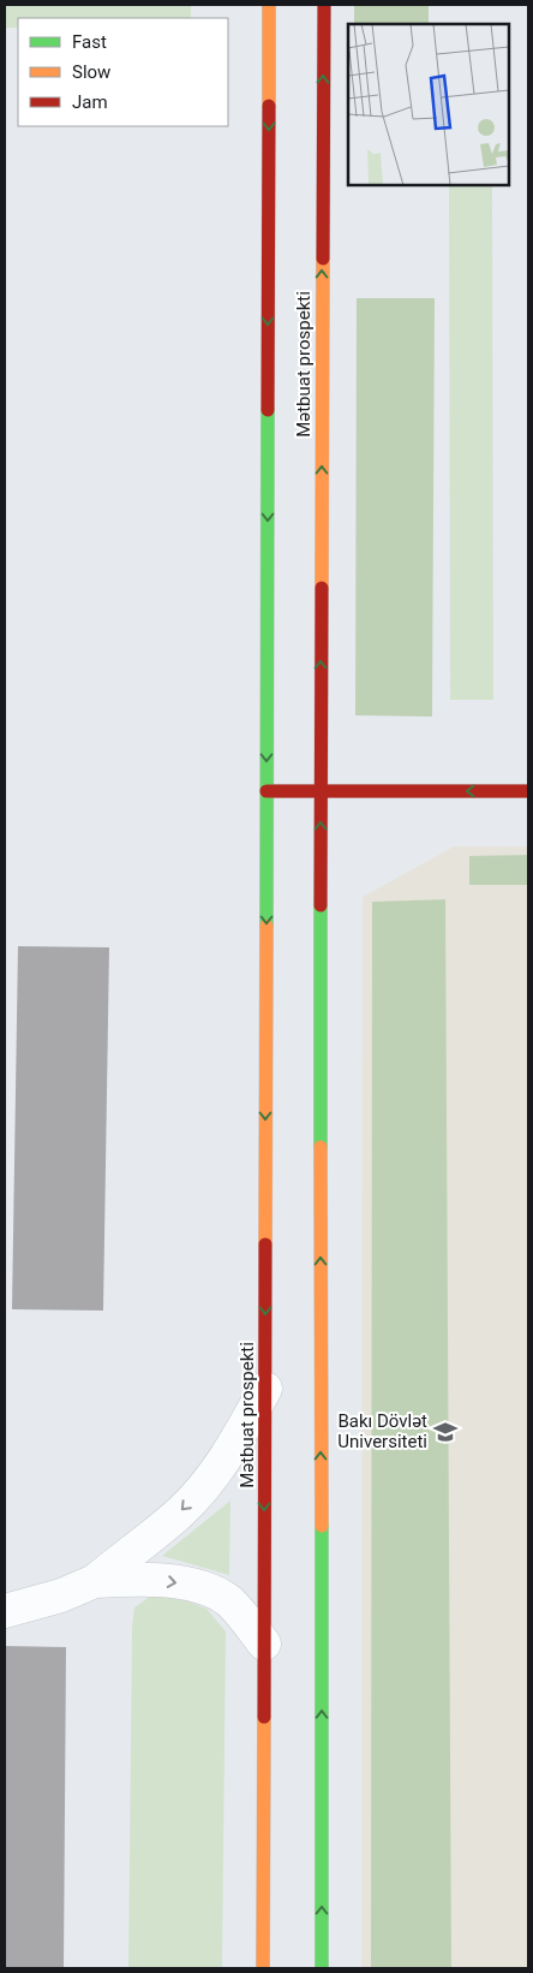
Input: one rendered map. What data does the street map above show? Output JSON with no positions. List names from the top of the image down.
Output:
{
  "streets": {
    "main road": ["Mətbuat prospekti"]
  },
  "places": {
    "school or university": ["Bakı Dövlət Universiteti"]
  },
  "legend": ["Fast", "Slow", "Jam"]
}
